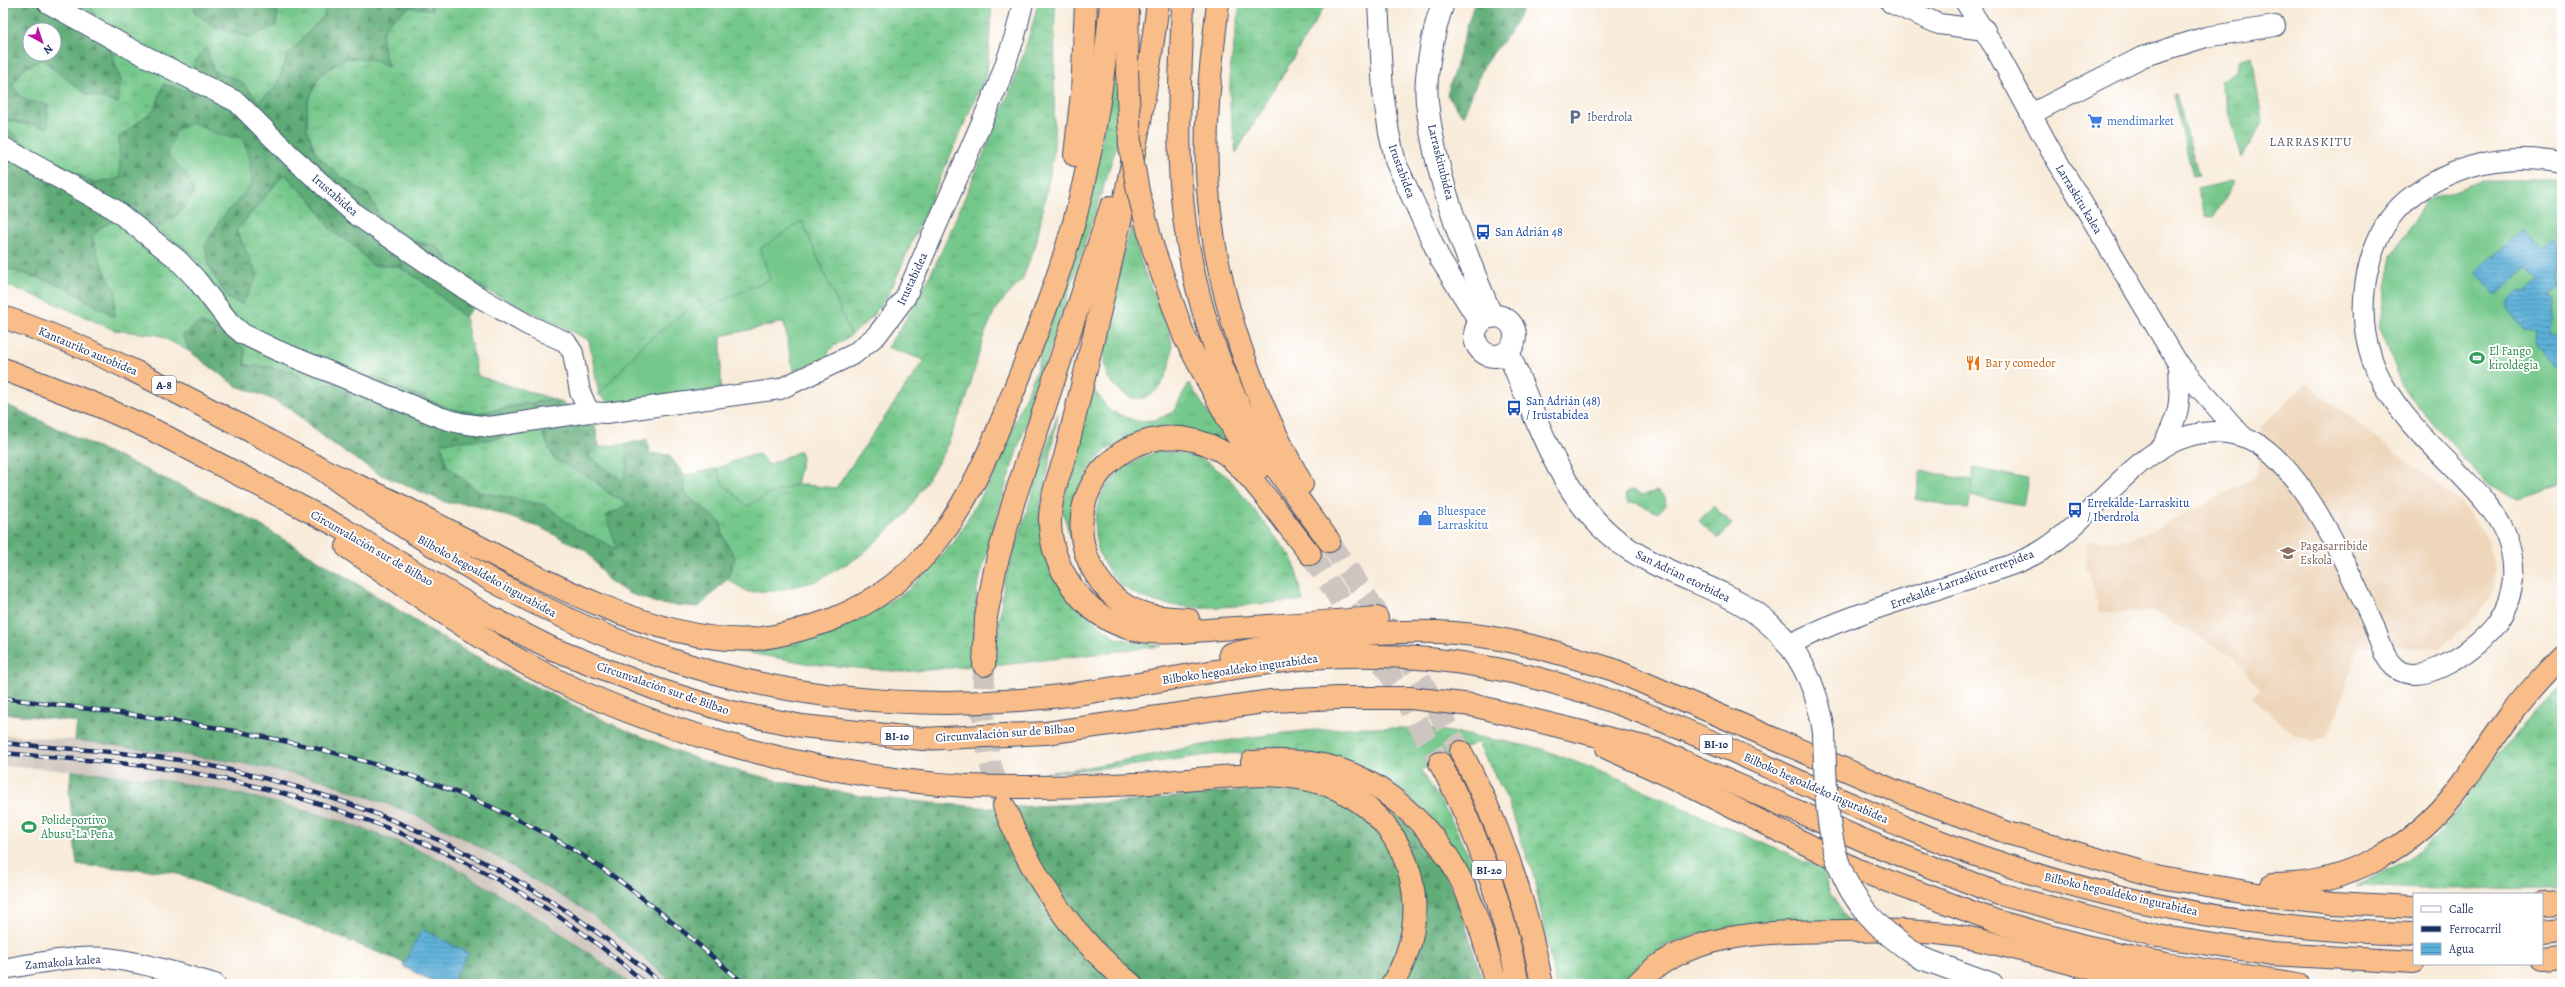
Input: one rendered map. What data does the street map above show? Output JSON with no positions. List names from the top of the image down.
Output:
{
  "streets": {
    "highway": [
      "Kantauriko autobidea",
      "A-8",
      "Circunvalación sur de Bilbao",
      "Bilboko hegoaldeko ingurabidea",
      "BI-10",
      "BI-20"
    ],
    "street": [
      "Larraskitubidea",
      "Irustabidea",
      "Larraskitu kalea",
      "San Adrian etorbidea",
      "Errekalde-Larraskitu errepidea",
      "Zamakola kalea"
    ]
  },
  "crossings": [
    ["Larraskitubidea", "Irustabidea"],
    ["Larraskitubidea", "San Adrian etorbidea"],
    ["Irustabidea", "San Adrian etorbidea"],
    ["Larraskitu kalea", "Errekalde-Larraskitu errepidea"],
    ["Kantauriko autobidea", "Bilboko hegoaldeko ingurabidea"],
    ["Circunvalación sur de Bilbao", "BI-10"],
    ["San Adrian etorbidea", "Errekalde-Larraskitu errepidea"]
  ],
  "districts": ["LARRASKITU"],
  "places": {
    "parking": ["Iberdrola"],
    "supermarket": ["mendimarket"],
    "bus stop": ["San Adrián 48", "San Adrián (48) / Irustabidea", "Errekalde-Larraskitu / Iberdrola"],
    "sports": ["El Fango kiroldegia", "Polideportivo Abusu-La Peña"],
    "restaurant": ["Bar y comedor"],
    "shop": ["Bluespace Larraskitu"],
    "school or university": ["Pagasarribide Eskola"]
  },
  "legend": ["Calle", "Ferrocarril", "Agua"],
  "north": "bottom right"
}
